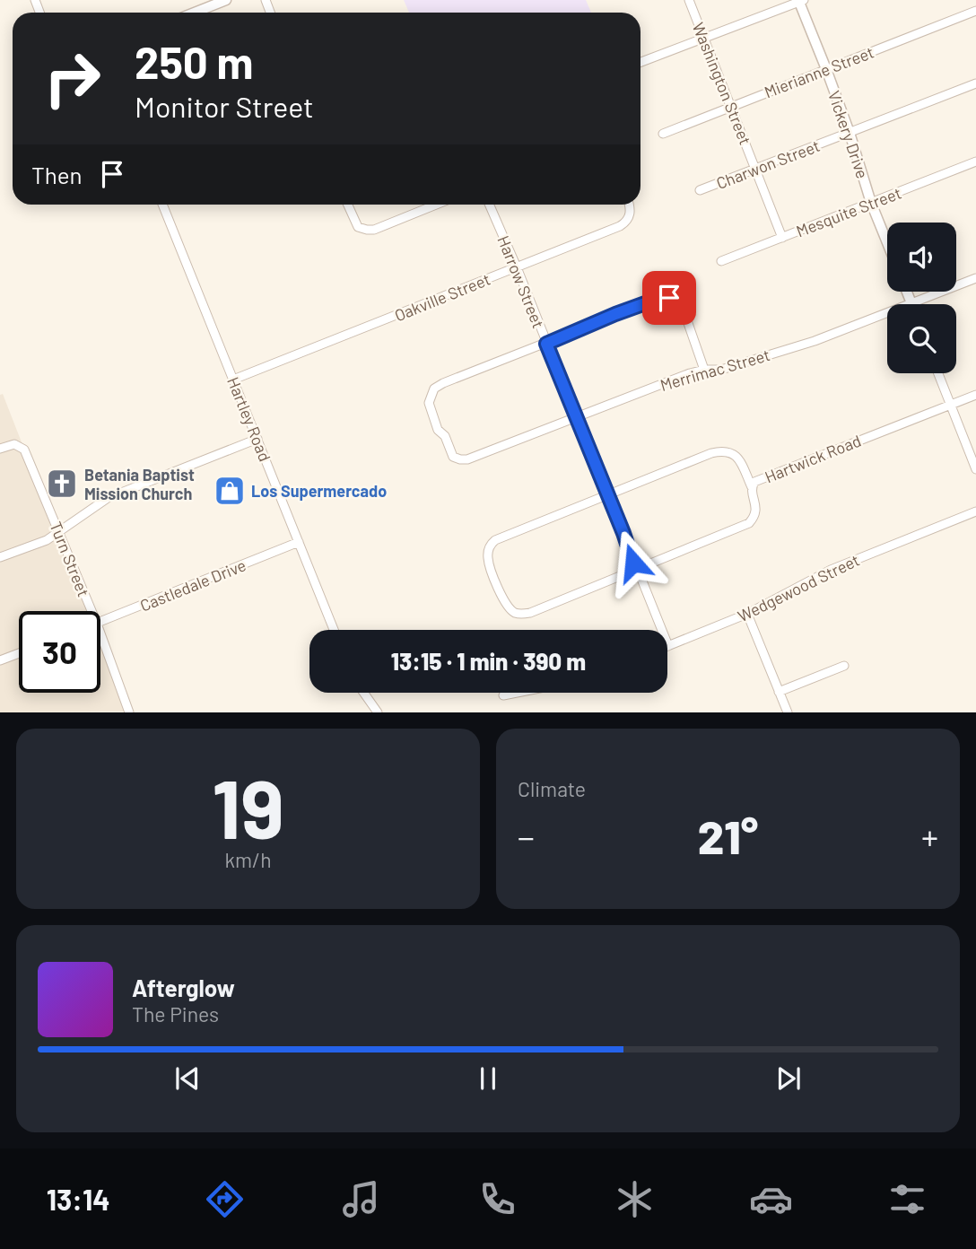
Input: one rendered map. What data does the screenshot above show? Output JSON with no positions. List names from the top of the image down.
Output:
{
  "streets": {
    "street": [
      "Mierianne Street",
      "Washington Street",
      "Vickery Drive",
      "Charwon Street",
      "Mesquite Street",
      "Harrow Street",
      "Oakville Street",
      "Merrimac Street",
      "Hartley Road",
      "Hartwick Road",
      "Turn Street",
      "Castledale Drive",
      "Wedgewood Street"
    ]
  },
  "crossings": [
    ["Mierianne Street", "Washington Street"],
    ["Mierianne Street", "Vickery Drive"],
    ["Washington Street", "Charwon Street"],
    ["Washington Street", "Mesquite Street"],
    ["Vickery Drive", "Charwon Street"],
    ["Vickery Drive", "Mesquite Street"],
    ["Harrow Street", "Oakville Street"],
    ["Harrow Street", "Merrimac Street"],
    ["Harrow Street", "Hartwick Road"],
    ["Harrow Street", "Wedgewood Street"],
    ["Oakville Street", "Hartley Road"],
    ["Hartley Road", "Castledale Drive"]
  ],
  "places": {
    "church": ["Betania Baptist Mission Church"],
    "shop": ["Los Supermercado"]
  },
  "page": {
    "turn": ["250 m", "Monitor Street"],
    "then": "Then",
    "limit": "30",
    "trip": "13:15 · 1 min · 390 m",
    "tile": [
      ["19", "km/h"],
      "Climate"
    ],
    "heat": ["−", "21°", "+"],
    "song": ["Afterglow", "The Pines"],
    "tabs": "13:14"
  }
}
